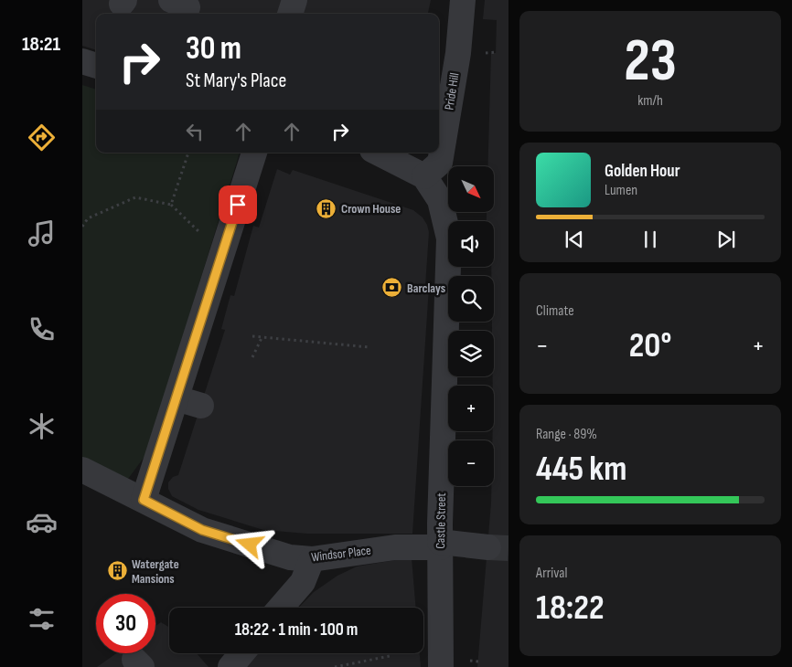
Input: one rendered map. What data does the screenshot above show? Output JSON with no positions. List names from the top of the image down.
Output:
{
  "streets": {
    "street": ["Pride Hill", "Castle Street", "Windsor Place"]
  },
  "crossings": [
    ["Pride Hill", "Castle Street"],
    ["Castle Street", "Windsor Place"]
  ],
  "places": {
    "building": ["Crown House", "Watergate Mansions"],
    "bank": ["Barclays"]
  },
  "north": "bottom right",
  "page": {
    "tabs": "18:21",
    "tile": [
      ["23", "km/h"],
      "Climate",
      ["Range · 89%", "445 km"],
      ["Arrival", "18:22"]
    ],
    "turn": ["30 m", "St Mary's Place"],
    "song": ["Golden Hour", "Lumen"],
    "map_buttons": ["+", "−"],
    "heat": ["−", "20°", "+"],
    "limit": "30",
    "trip": "18:22 · 1 min · 100 m"
  }
}
